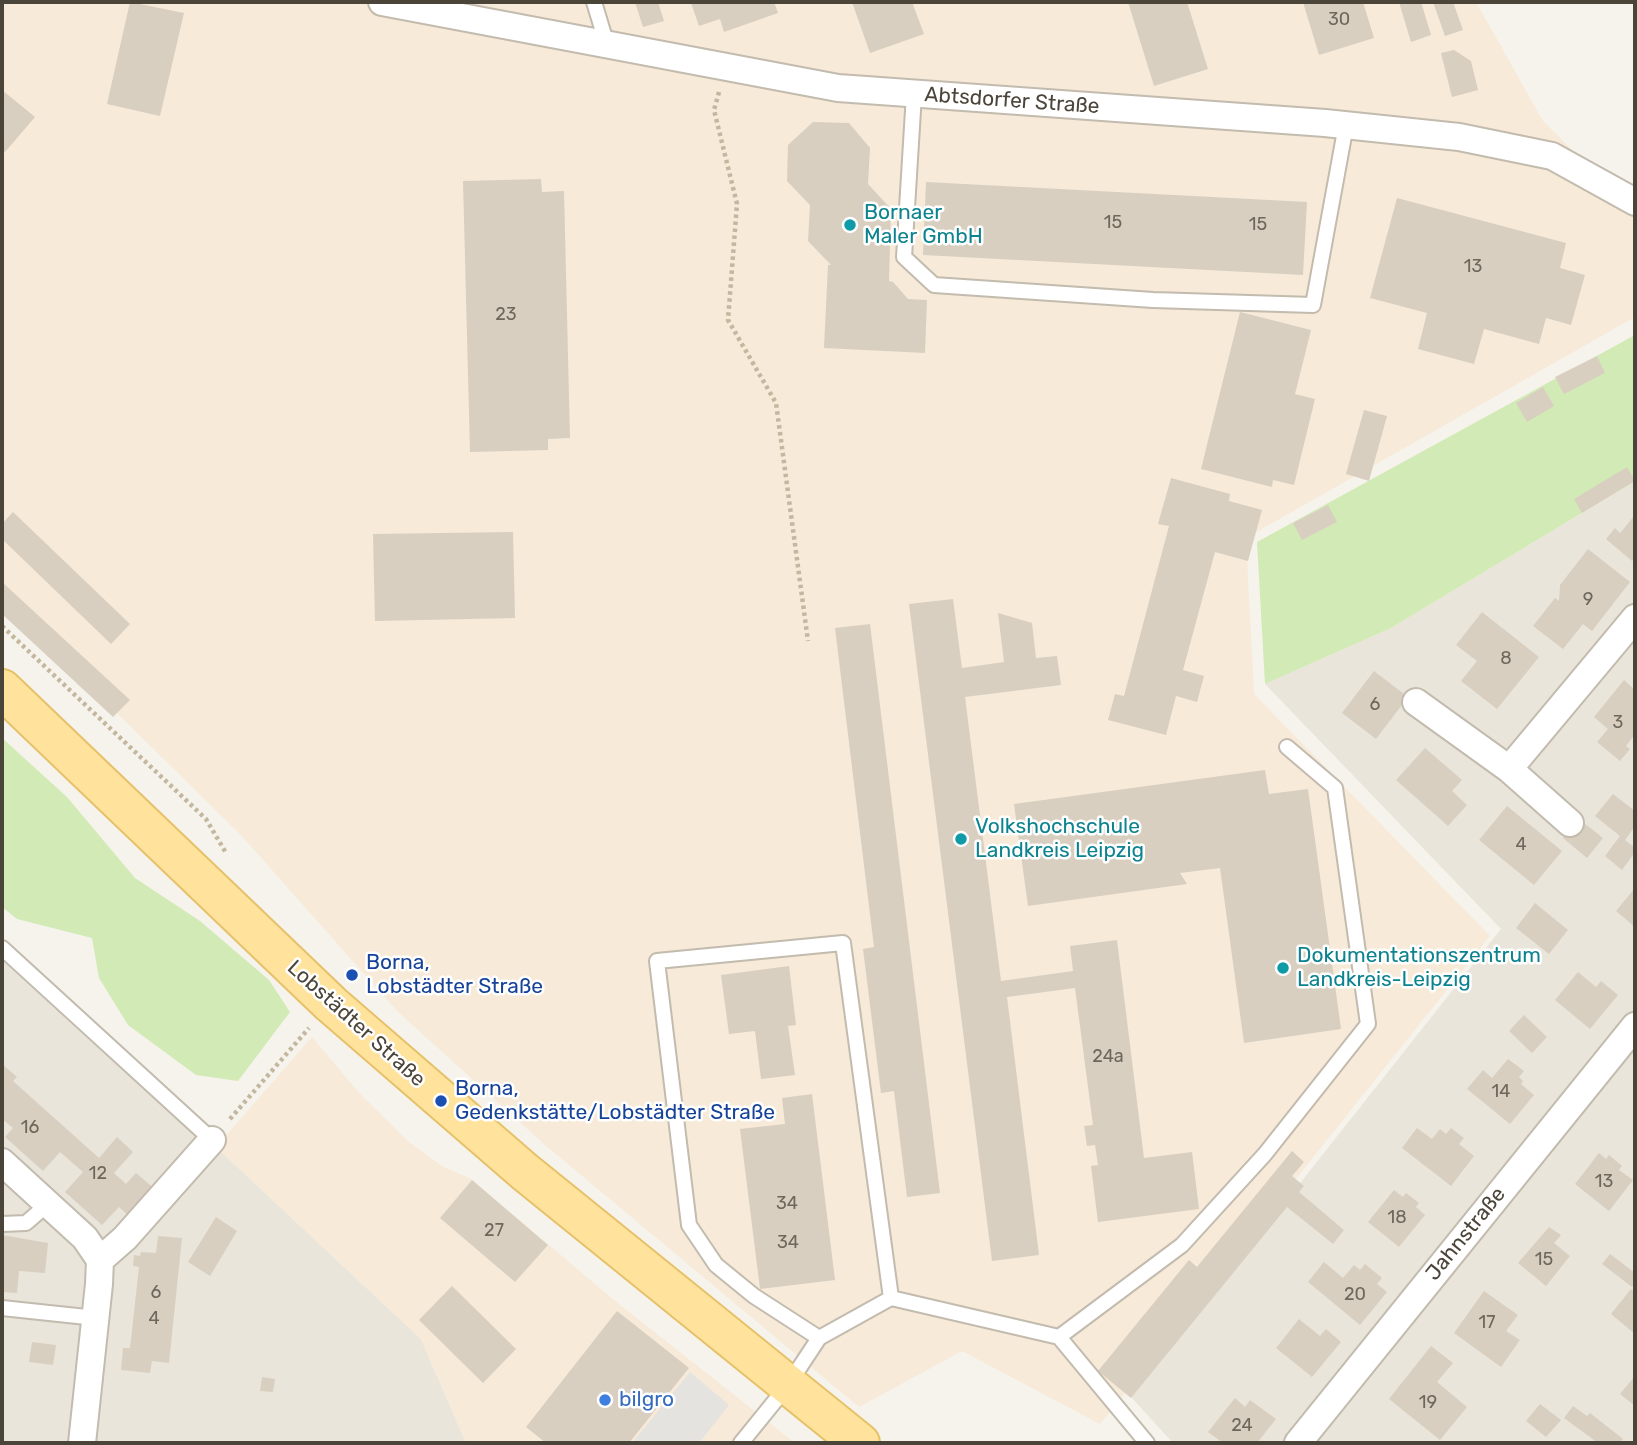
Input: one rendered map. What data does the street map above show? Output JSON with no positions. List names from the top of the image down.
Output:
{
  "streets": {
    "main road": ["Lobstädter Straße"],
    "street": ["Abtsdorfer Straße", "Jahnstraße"]
  },
  "places": [
    "Bornaer Maler GmbH",
    "Volkshochschule Landkreis Leipzig",
    "Dokumentationszentrum Landkreis-Leipzig",
    "Borna, Lobstädter Straße",
    "Borna, Gedenkstätte/Lobstädter Straße",
    "bilgro"
  ],
  "house_numbers": [
    "30",
    "15",
    "15",
    "13",
    "23",
    "9",
    "8",
    "6",
    "3",
    "4",
    "24a",
    "14",
    "16",
    "12",
    "13",
    "34",
    "18",
    "27",
    "34",
    "15",
    "6",
    "20",
    "4",
    "17",
    "19",
    "24"
  ]
}
